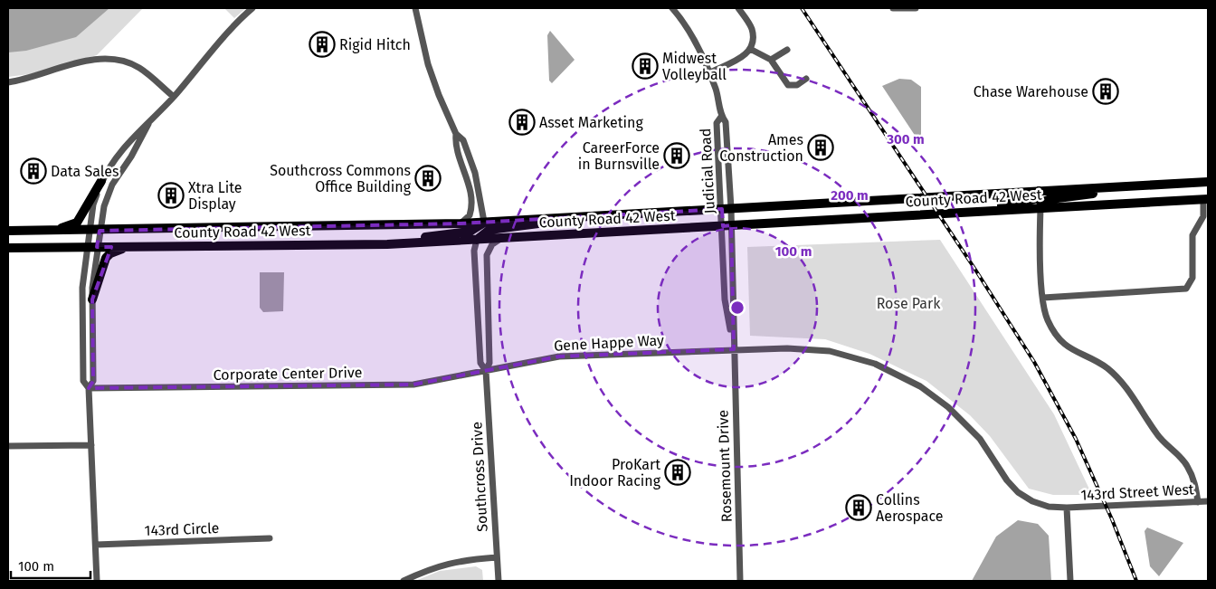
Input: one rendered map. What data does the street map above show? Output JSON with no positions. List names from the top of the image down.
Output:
{
  "streets": {
    "highway": ["County Road 42 West"],
    "street": [
      "Judicial Road",
      "Gene Happe Way",
      "Corporate Center Drive",
      "Rosemount Drive",
      "Southcross Drive",
      "143rd Street West",
      "143rd Circle"
    ]
  },
  "crossings": [
    ["Judicial Road", "County Road 42 West"],
    ["Judicial Road", "Rosemount Drive"],
    ["County Road 42 West", "Rosemount Drive"],
    ["County Road 42 West", "Southcross Drive"],
    ["Gene Happe Way", "Corporate Center Drive"],
    ["Gene Happe Way", "Rosemount Drive"],
    ["Gene Happe Way", "Southcross Drive"],
    ["Corporate Center Drive", "Southcross Drive"]
  ],
  "parks": ["Rose Park"],
  "places": {
    "building": [
      "Rigid Hitch",
      "Midwest Volleyball",
      "Chase Warehouse",
      "Asset Marketing",
      "Ames Construction",
      "CareerForce in Burnsville",
      "Data Sales",
      "Southcross Commons Office Building",
      "Xtra Lite Display",
      "ProKart Indoor Racing",
      "Collins Aerospace"
    ]
  },
  "scale_bar": "100 m",
  "rings": ["300 m", "200 m", "100 m"]
}
